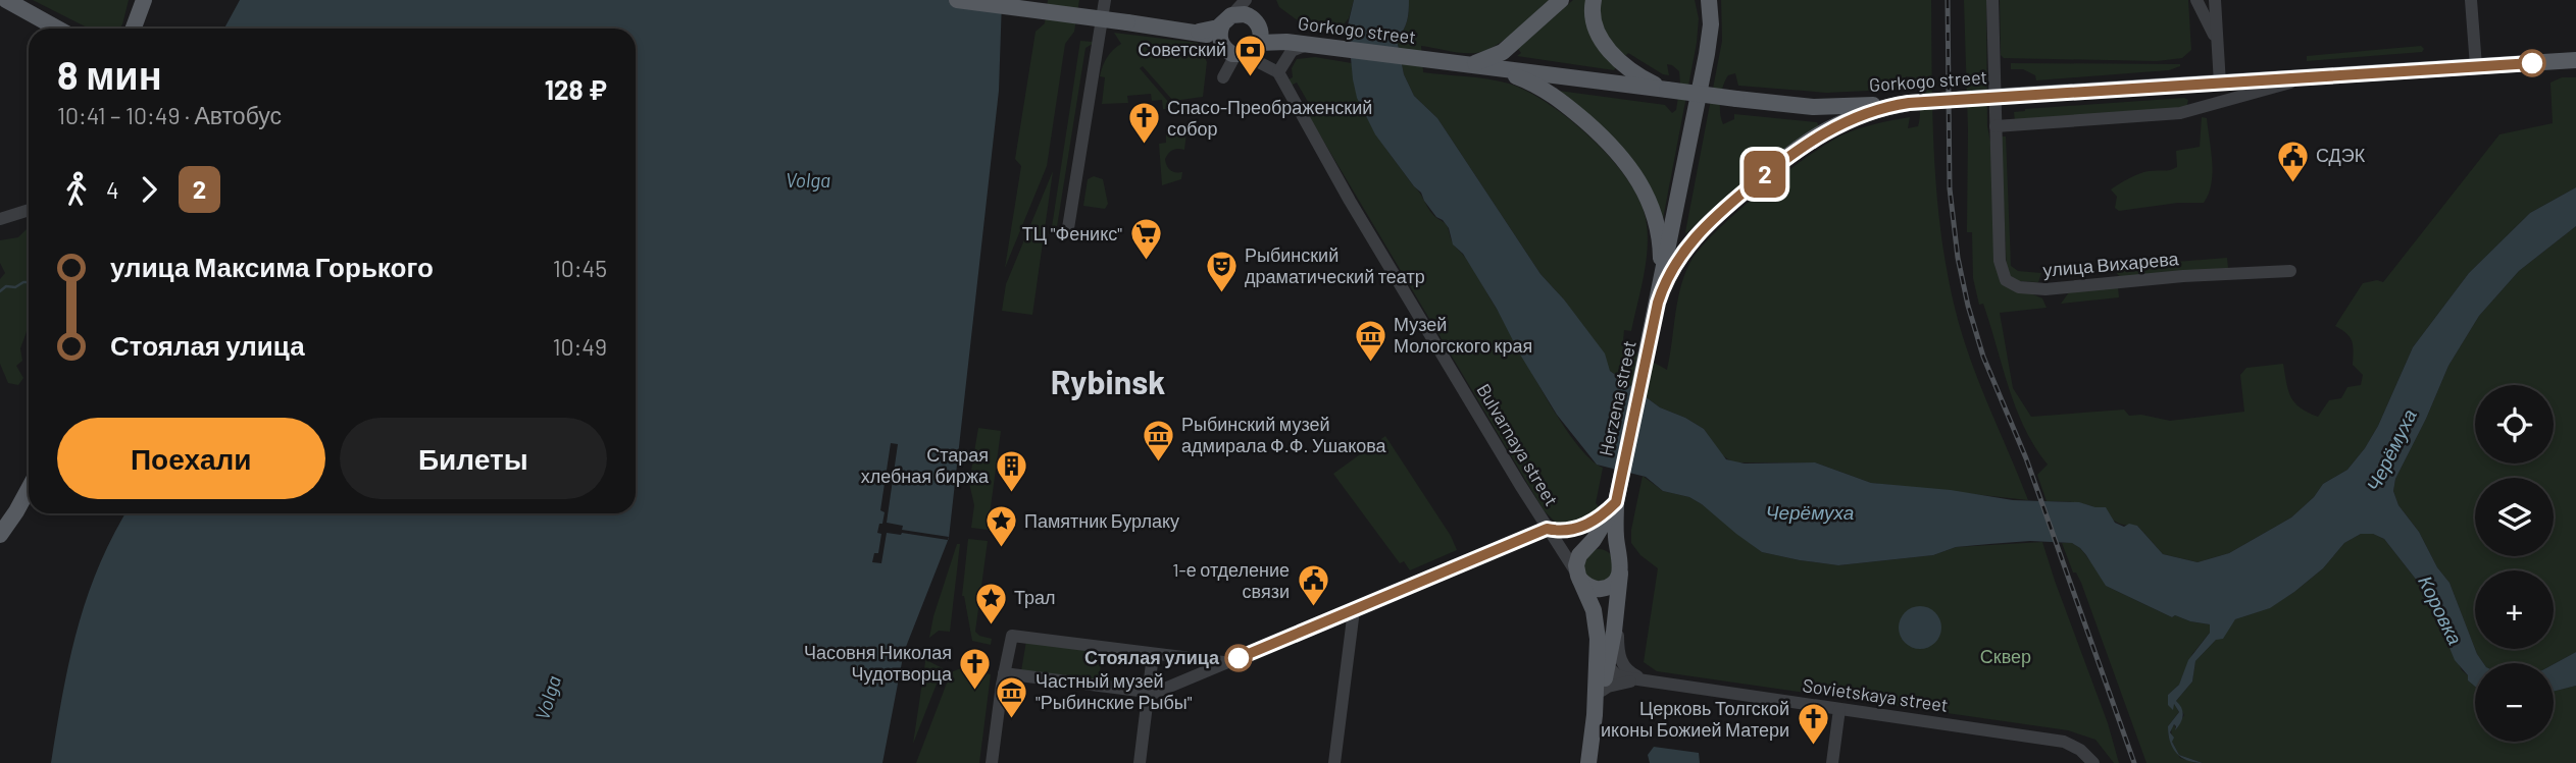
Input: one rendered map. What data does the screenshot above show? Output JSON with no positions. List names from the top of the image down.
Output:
{
  "streets": {
    "main road": ["Gorkogo street", "Herzena street"],
    "street": ["улица Вихарева", "Bulvarnaya street", "Sovietskaya street"]
  },
  "districts": ["Rybinsk"],
  "water": ["Volga", "Черёмуха", "Коровка"],
  "parks": ["Сквер"],
  "places": {
    "bank": ["Советский"],
    "church": ["Спасо-Преображенский собор", "Часовня Николая Чудотворца", "Церковь Толгской иконы Божией Матери"],
    "public building": ["СДЭК", "1-е отделение связи"],
    "supermarket": ["ТЦ \"Феникс\""],
    "theatre": ["Рыбинский драматический театр"],
    "museum": ["Музей Мологского края", "Рыбинский музей адмирала Ф.Ф. Ушакова", "Частный музей \"Рыбинские Рыбы\""],
    "building": ["Старая хлебная биржа"],
    "place": ["Памятник Бурлаку", "Трал"],
    "other": ["Стоялая улица"]
  },
  "lines": ["bus line 2"],
  "page": {
    "on_map": "2",
    "heading": ["8 мин", "10:41 – 10:49 · Автобус", "128 ₽"],
    "legs": ["4", "2"],
    "list": [
      {
        "name": "улица Максима Горького",
        "value": "10:45"
      },
      {
        "name": "Стоялая улица",
        "value": "10:49"
      }
    ],
    "map_buttons": ["+", "−"],
    "buttons": ["Поехали", "Билеты"]
  }
}
